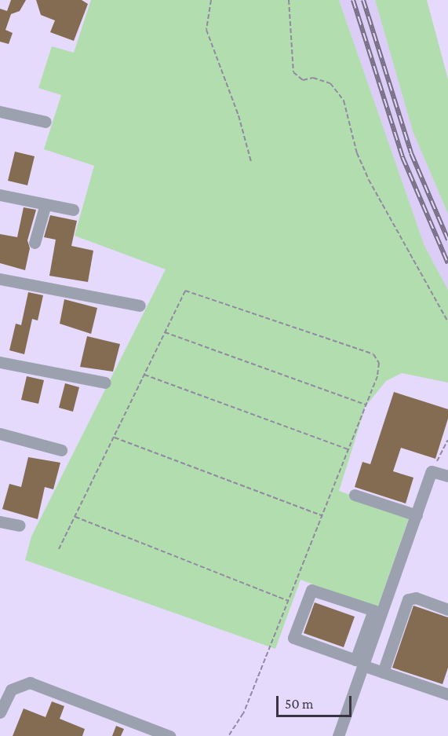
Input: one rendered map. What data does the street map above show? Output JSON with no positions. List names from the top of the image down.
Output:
{
  "scale_bar": "50 m"
}
